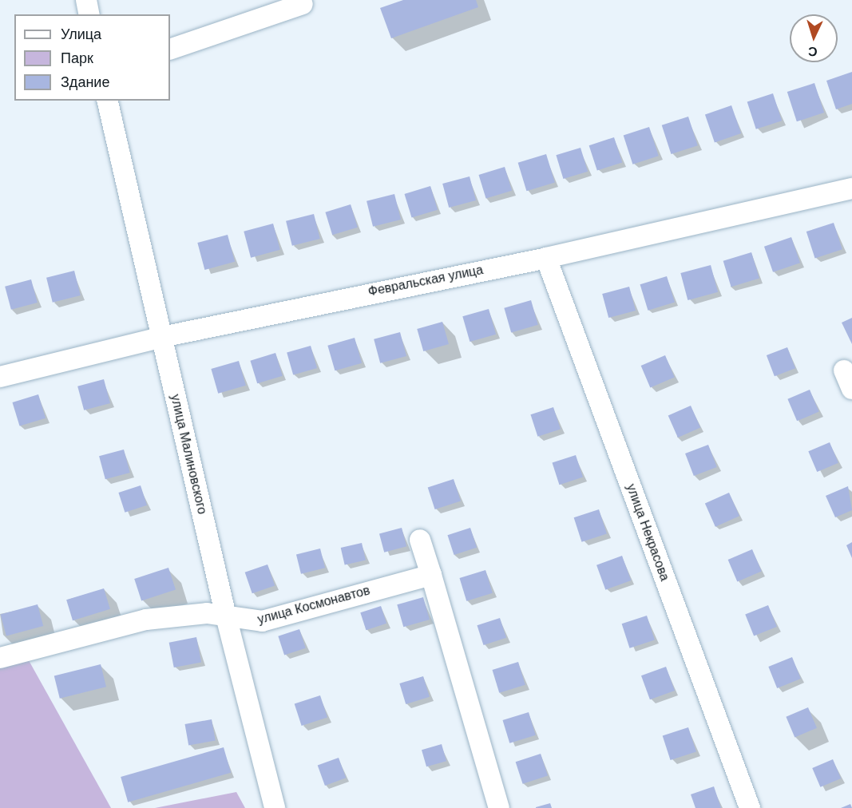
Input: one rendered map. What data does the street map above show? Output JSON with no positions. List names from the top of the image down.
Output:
{
  "streets": {
    "street": [
      "Февральская улица",
      "улица Малиновского",
      "улица Некрасова",
      "улица Космонавтов"
    ]
  },
  "crossings": [
    ["Февральская улица", "улица Малиновского"],
    ["Февральская улица", "улица Некрасова"],
    ["улица Малиновского", "улица Космонавтов"]
  ],
  "legend": ["Улица", "Парк", "Здание"],
  "north": "bottom"
}
